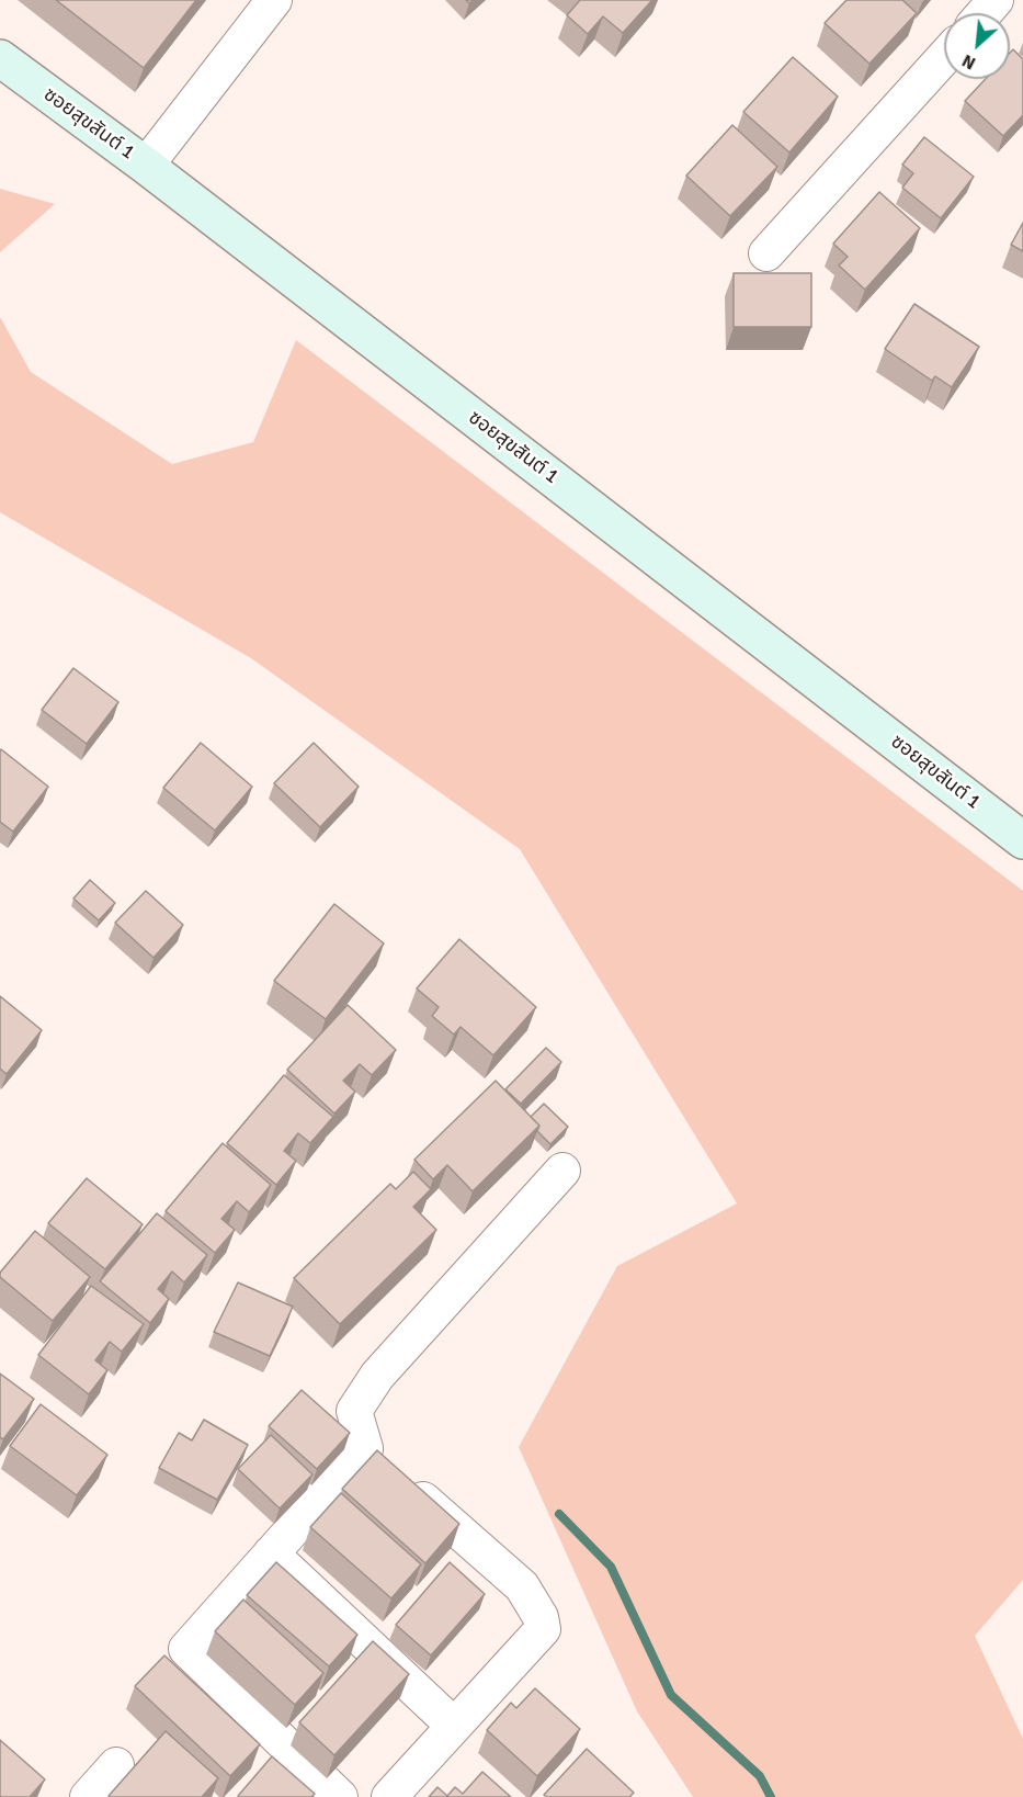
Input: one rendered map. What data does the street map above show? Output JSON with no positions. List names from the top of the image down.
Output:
{
  "streets": {
    "street": ["ซอยสุขสันต์ 1"]
  },
  "north": "bottom left"
}
